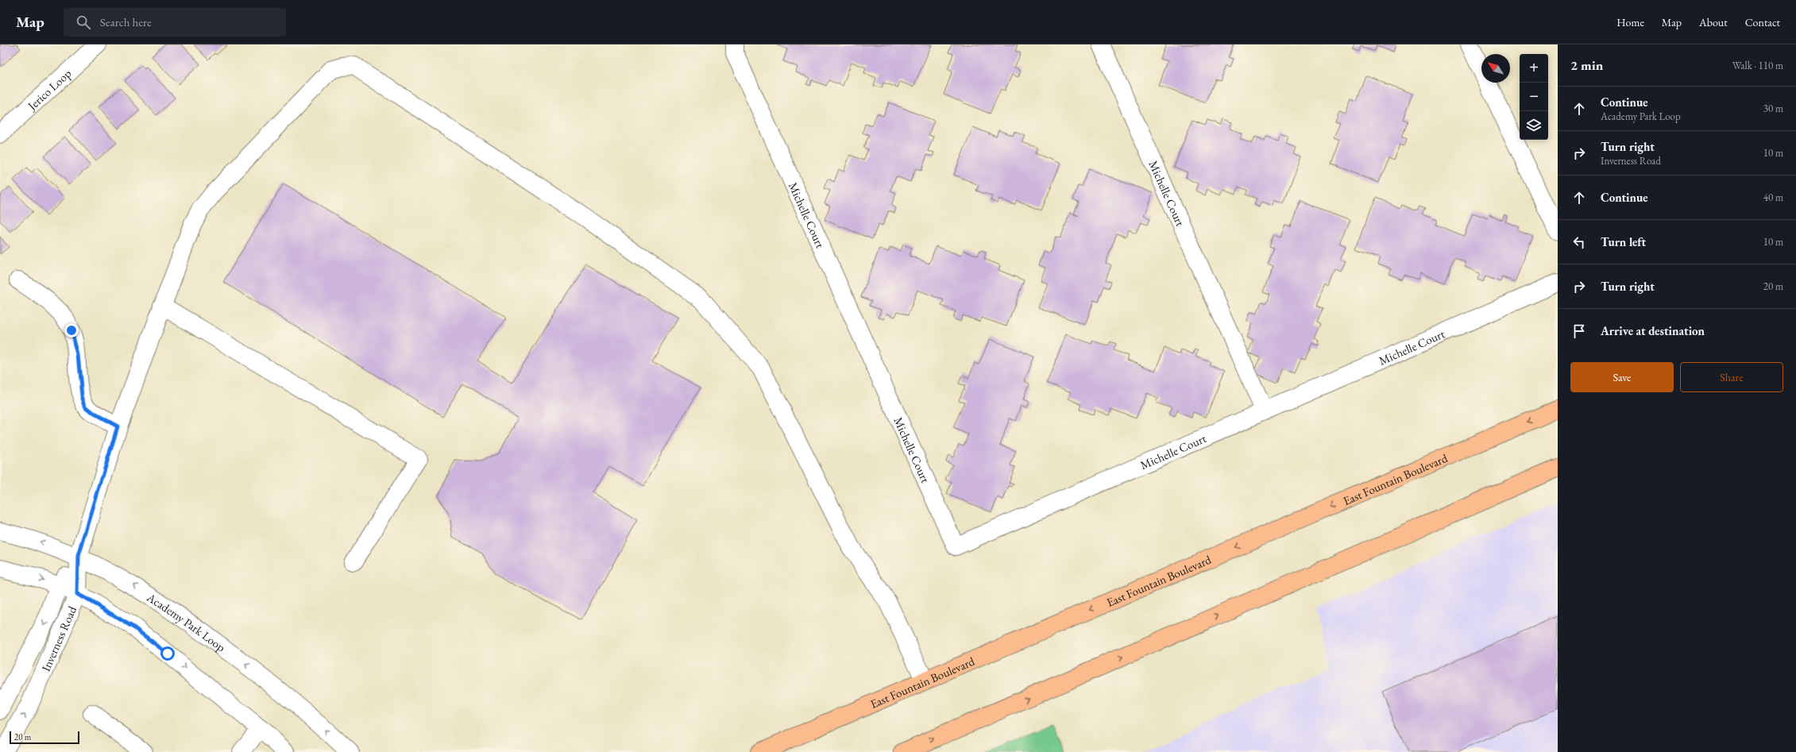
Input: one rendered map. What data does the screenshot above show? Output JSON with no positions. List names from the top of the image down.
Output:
{
  "streets": {
    "highway": ["East Fountain Boulevard"],
    "street": [
      "Jerico Loop",
      "Michelle Court",
      "Academy Park Loop",
      "Inverness Road"
    ]
  },
  "crossings": [
    ["Academy Park Loop", "Inverness Road"]
  ],
  "scale_bar": "20 m",
  "north": "top left",
  "page": {
    "header": "Map",
    "search": "Search here",
    "nav": [
      "Home",
      "Map",
      "About",
      "Contact"
    ],
    "heading": ["2 min", "Walk · 110 m"],
    "map_buttons": ["+", "−"],
    "list": [
      ["Continue", "Academy Park Loop", "30 m"],
      ["Turn right", "Inverness Road", "10 m"],
      ["Continue", "40 m"],
      ["Turn left", "10 m"],
      ["Turn right", "20 m"],
      "Arrive at destination"
    ],
    "buttons": ["Save", "Share"],
    "scale": "20 m"
  }
}
